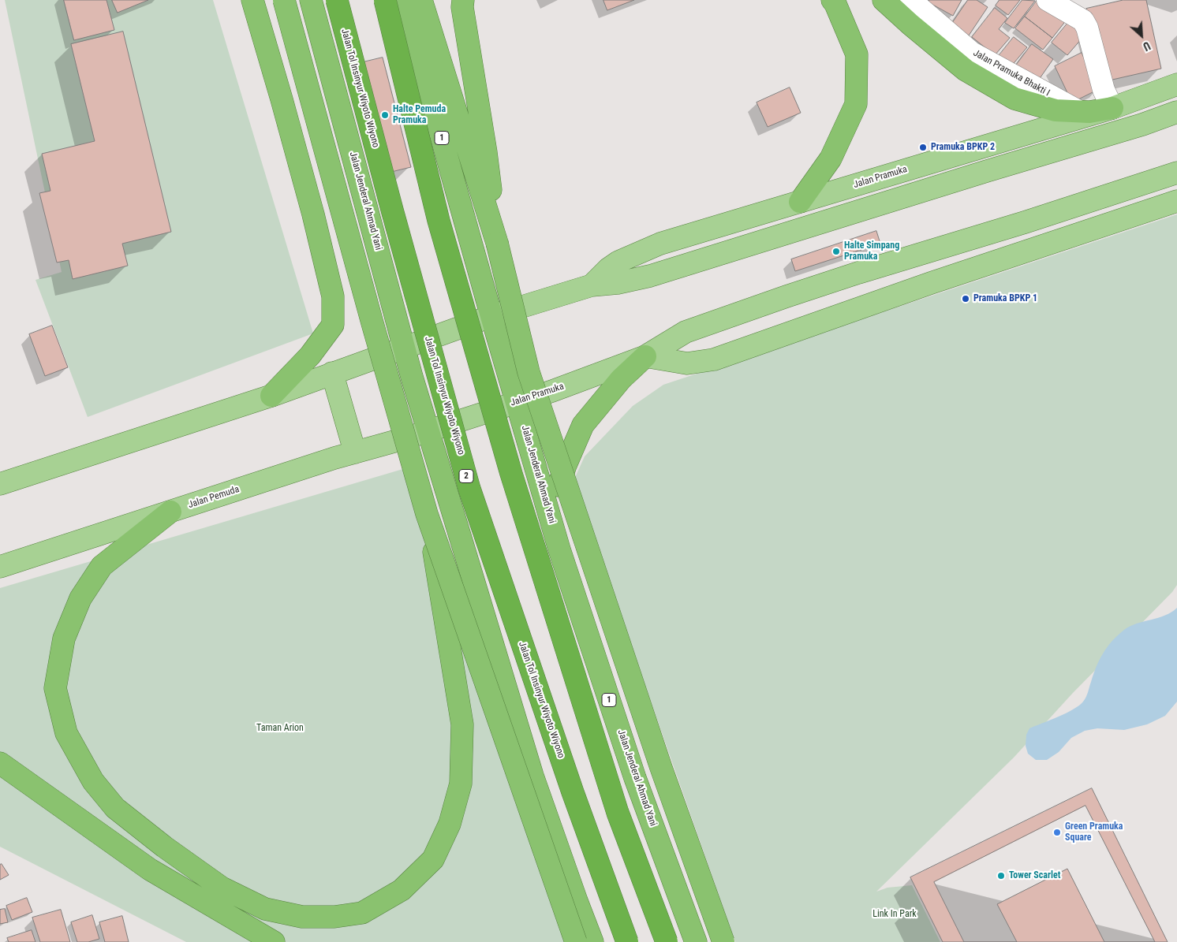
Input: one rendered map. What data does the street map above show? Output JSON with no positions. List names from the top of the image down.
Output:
{
  "streets": {
    "highway": [
      "Jalan Tol Insinyur Wiyoto Wiyono",
      "1",
      "Jalan Jenderal Ahmad Yani",
      "2"
    ],
    "main road": ["Jalan Pramuka", "Jalan Pemuda"],
    "street": ["Jalan Pramuka Bhakti I"]
  },
  "crossings": [
    ["Jalan Pramuka", "Jalan Jenderal Ahmad Yani"],
    ["Jalan Pramuka", "Jalan Pemuda"],
    ["Jalan Jenderal Ahmad Yani", "Jalan Pemuda"]
  ],
  "parks": ["Taman Arion", "Link In Park"],
  "places": [
    "Halte Pemuda Pramuka",
    "Pramuka BPKP 2",
    "Halte Simpang Pramuka",
    "Pramuka BPKP 1",
    "Green Pramuka Square",
    "Tower Scarlet"
  ],
  "north": "bottom right"
}
